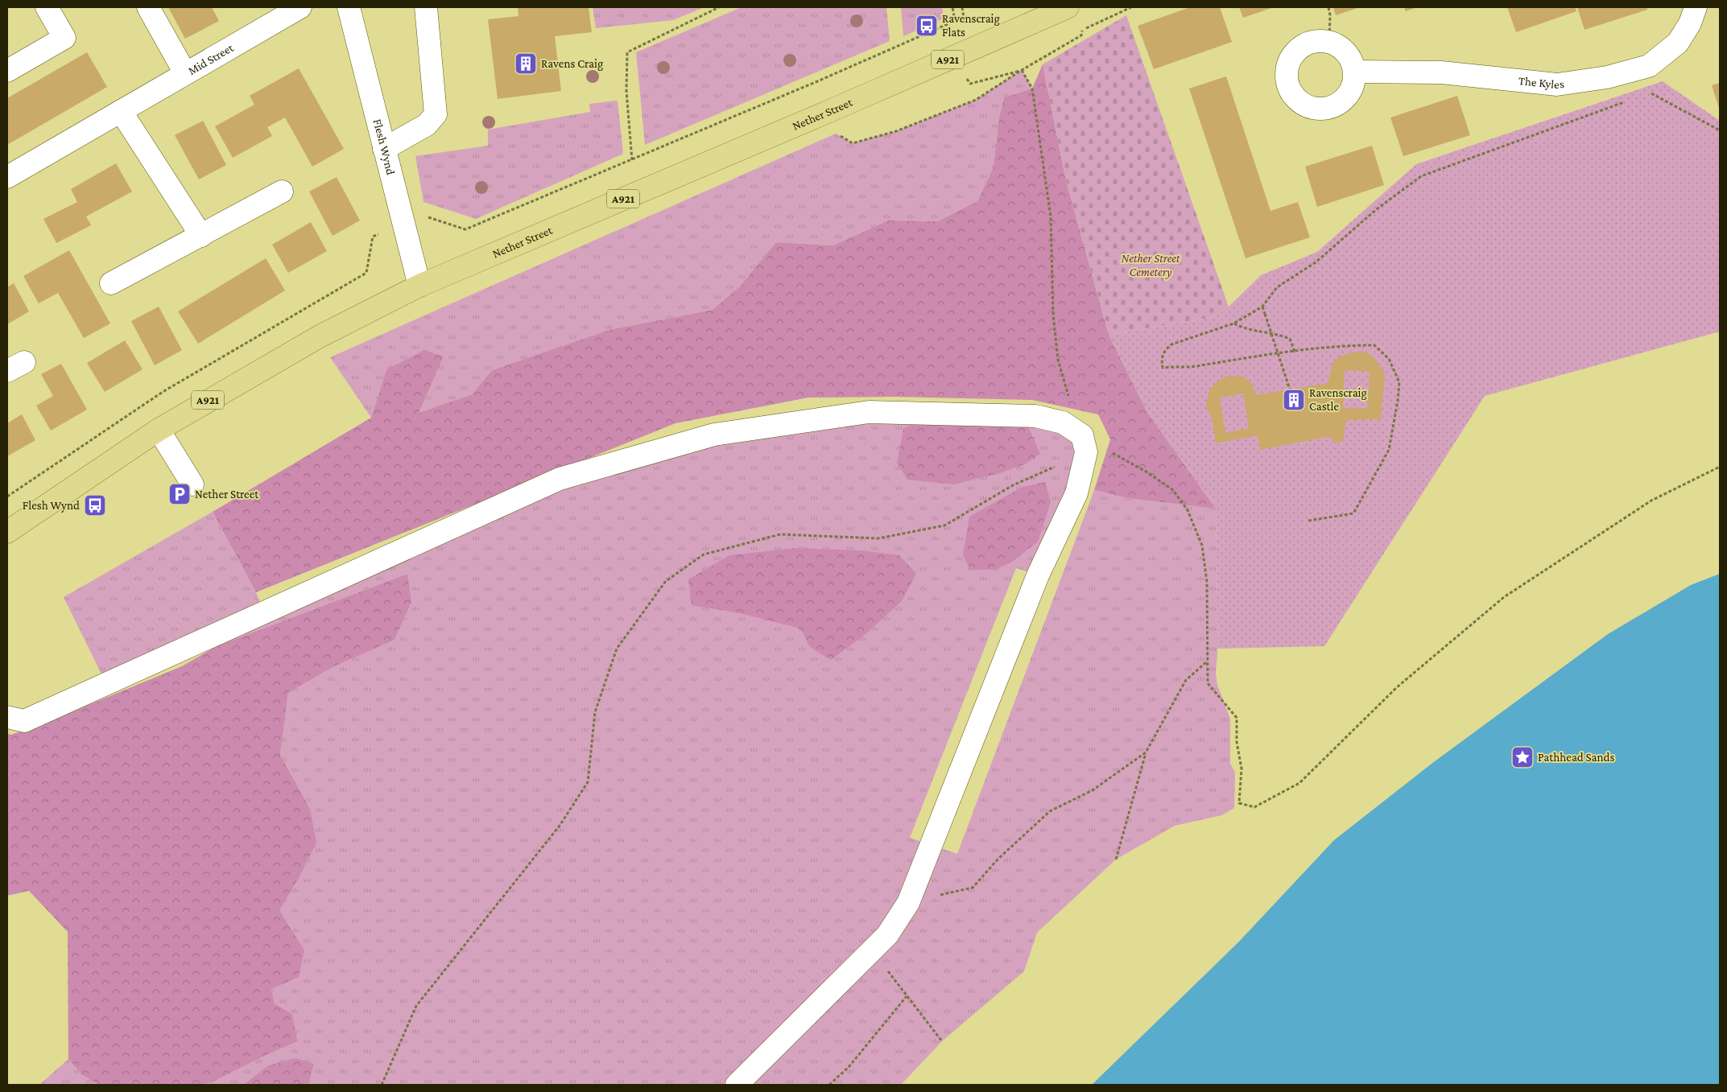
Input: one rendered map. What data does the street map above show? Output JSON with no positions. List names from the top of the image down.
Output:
{
  "streets": {
    "main road": ["A921", "Nether Street"],
    "street": ["Mid Street", "The Kyles", "Flesh Wynd"]
  },
  "crossings": [
    ["Nether Street", "Flesh Wynd"]
  ],
  "parks": ["Nether Street Cemetery"],
  "places": {
    "bus stop": ["Ravenscraig Flats", "Flesh Wynd"],
    "building": ["Ravens Craig", "Ravenscraig Castle"],
    "parking": ["Nether Street"],
    "place": ["Pathhead Sands"]
  }
}
